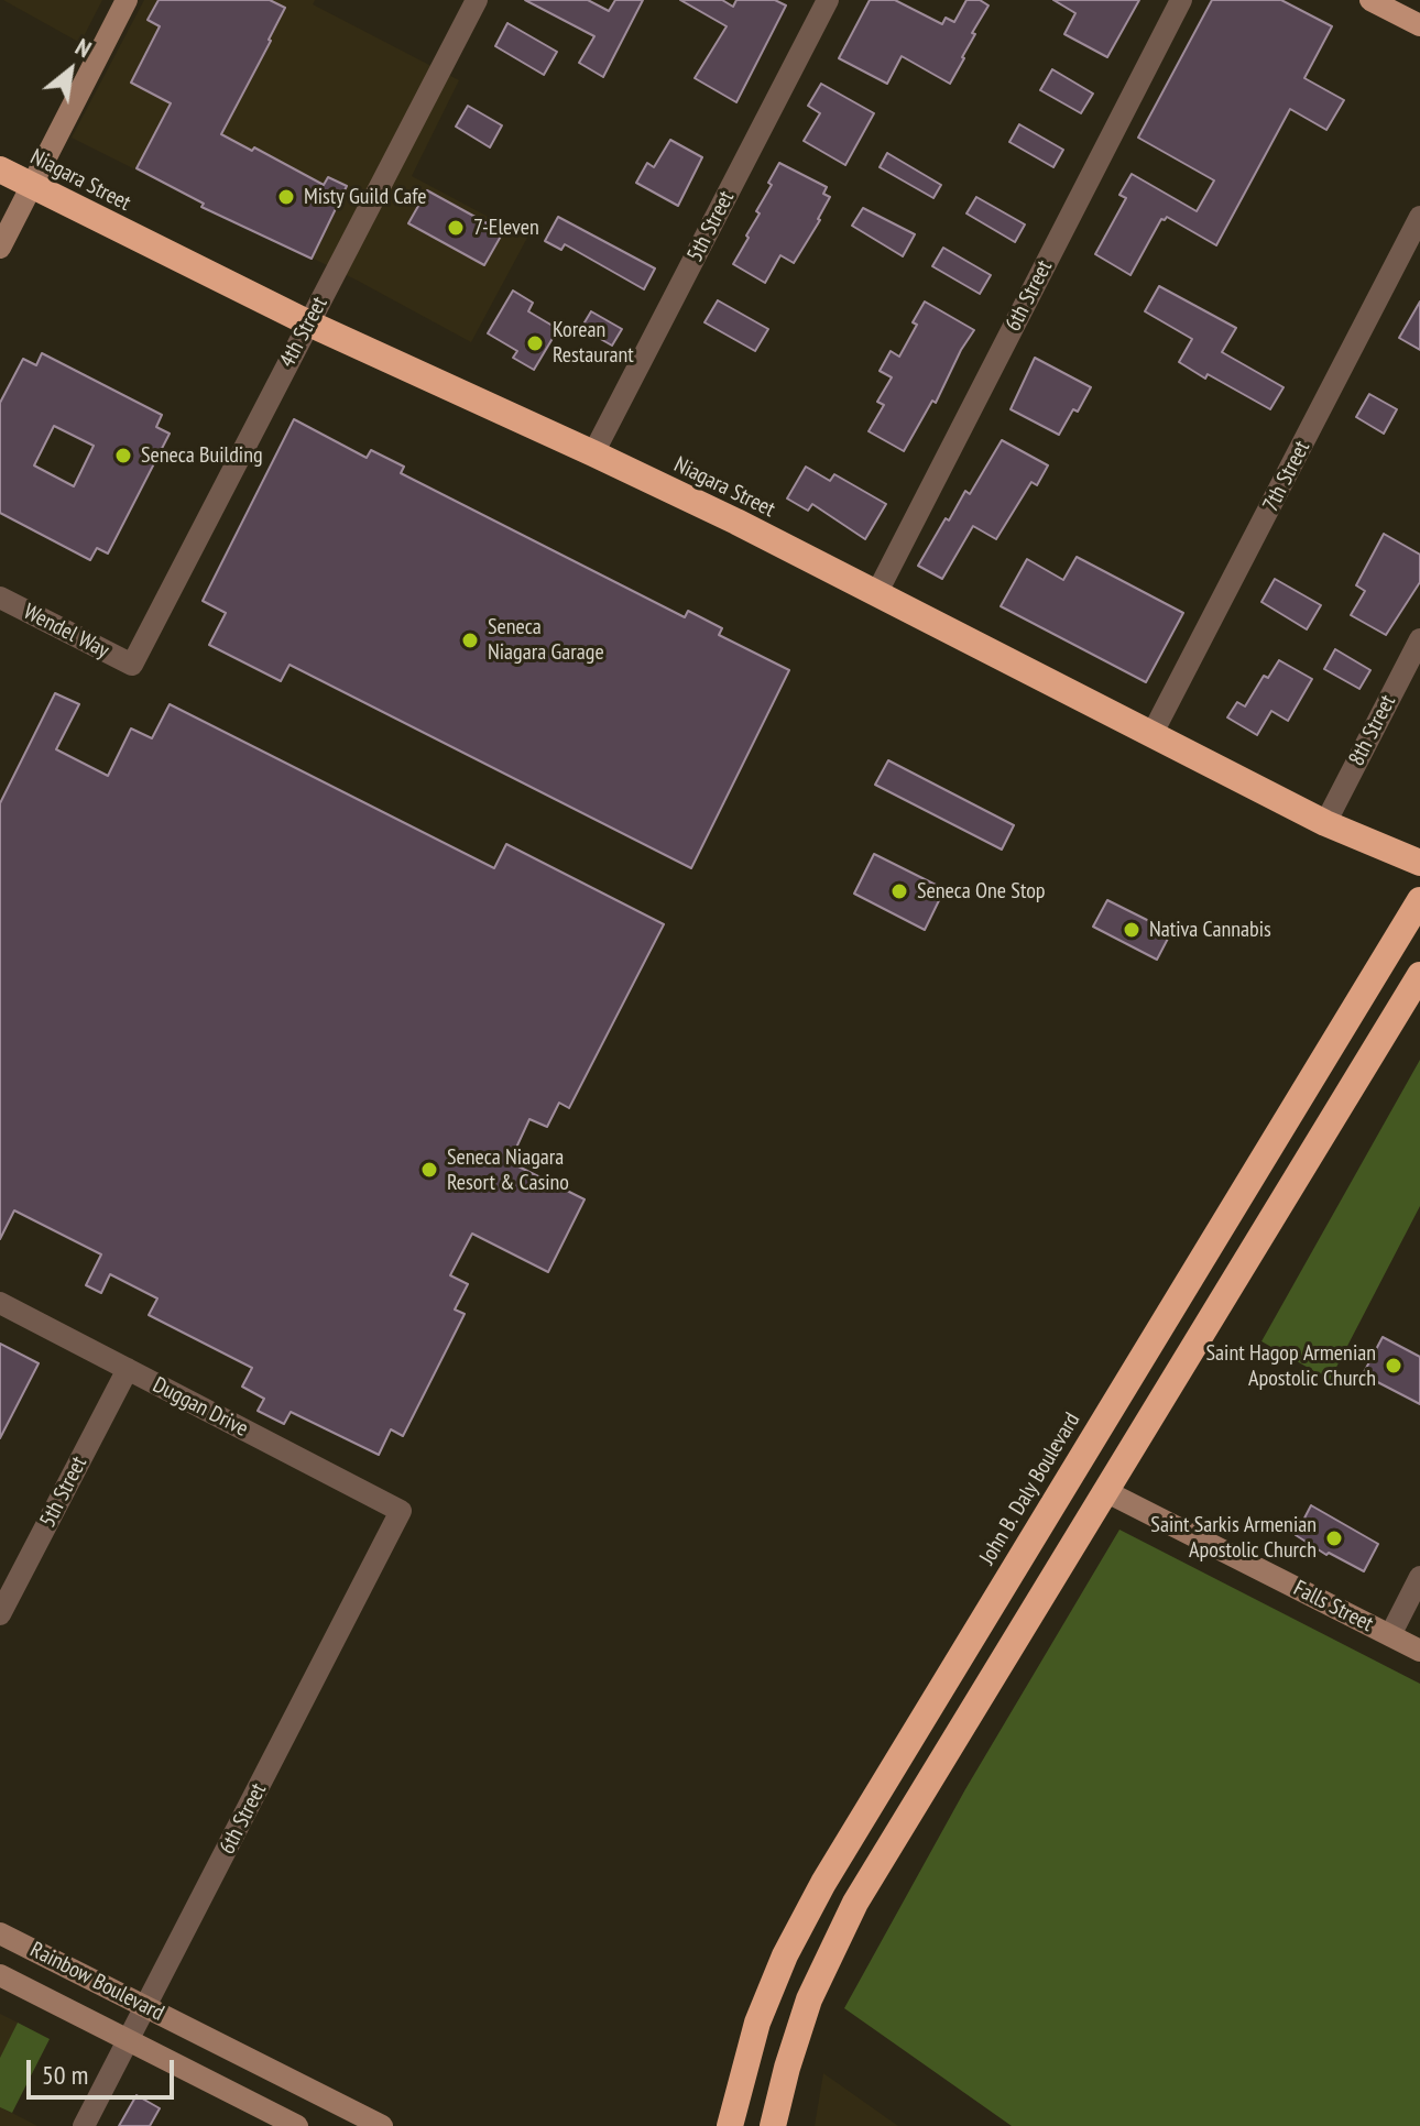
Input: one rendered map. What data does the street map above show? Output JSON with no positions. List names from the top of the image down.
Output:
{
  "streets": {
    "highway": ["Niagara Street", "John B. Daly Boulevard"],
    "main road": ["Falls Street", "Rainbow Boulevard"],
    "street": [
      "5th Street",
      "6th Street",
      "4th Street",
      "7th Street",
      "Wendel Way",
      "8th Street",
      "Duggan Drive"
    ]
  },
  "crossings": [
    ["Niagara Street", "5th Street"],
    ["Niagara Street", "6th Street"],
    ["Niagara Street", "4th Street"],
    ["Niagara Street", "7th Street"],
    ["Niagara Street", "8th Street"],
    ["5th Street", "Duggan Drive"],
    ["6th Street", "Duggan Drive"],
    ["6th Street", "Rainbow Boulevard"],
    ["4th Street", "Wendel Way"]
  ],
  "places": [
    "Misty Guild Cafe",
    "7-Eleven",
    "Korean Restaurant",
    "Seneca Building",
    "Seneca Niagara Garage",
    "Seneca One Stop",
    "Nativa Cannabis",
    "Seneca Niagara Resort & Casino",
    "Saint Hagop Armenian Apostolic Church",
    "Saint Sarkis Armenian Apostolic Church"
  ],
  "scale_bar": "50 m",
  "north": "top right"
}
